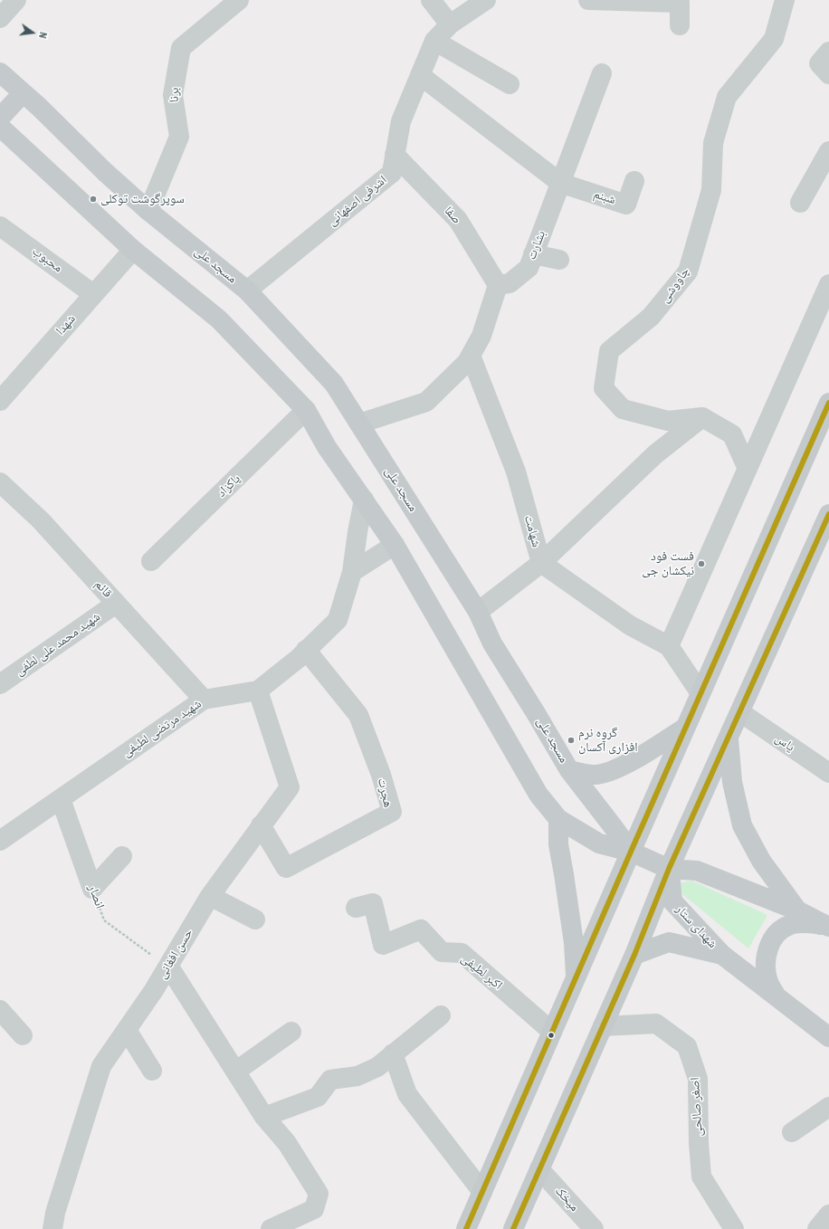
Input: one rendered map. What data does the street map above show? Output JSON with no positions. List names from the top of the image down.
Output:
{
  "streets": {
    "main road": ["مسجد علی", "شهدای ستار"],
    "street": [
      "برنا",
      "شبنم",
      "اشرفی اصفهانی",
      "صفا",
      "بشارت",
      "محبوب",
      "چاووشی",
      "شهدا",
      "پاکزاد",
      "شهامت",
      "قائم",
      "شهید محمد علی لطفی",
      "شهید مرتضی لطیفی",
      "یاس",
      "هجرت",
      "انصار",
      "حسن افغانی",
      "اکبر لطیفی",
      "اصغر صالحی",
      "میخک"
    ]
  },
  "crossings": [
    ["برنا", "مسجد علی"],
    ["شبنم", "بشارت"],
    ["اشرفی اصفهانی", "صفا"],
    ["اشرفی اصفهانی", "مسجد علی"],
    ["صفا", "بشارت"],
    ["محبوب", "شهدا"],
    ["قائم", "شهید محمد علی لطفی"],
    ["قائم", "شهید مرتضی لطیفی"],
    ["شهید مرتضی لطیفی", "هجرت"],
    ["شهید مرتضی لطیفی", "انصار"],
    ["شهید مرتضی لطیفی", "حسن افغانی"],
    ["هجرت", "حسن افغانی"],
    ["انصار", "حسن افغانی"]
  ],
  "places": ["سوپرگوشت توکلی", "فست فود نیکشان جی", "گروه نرم افزاری آکسان"],
  "north": "right"
}
